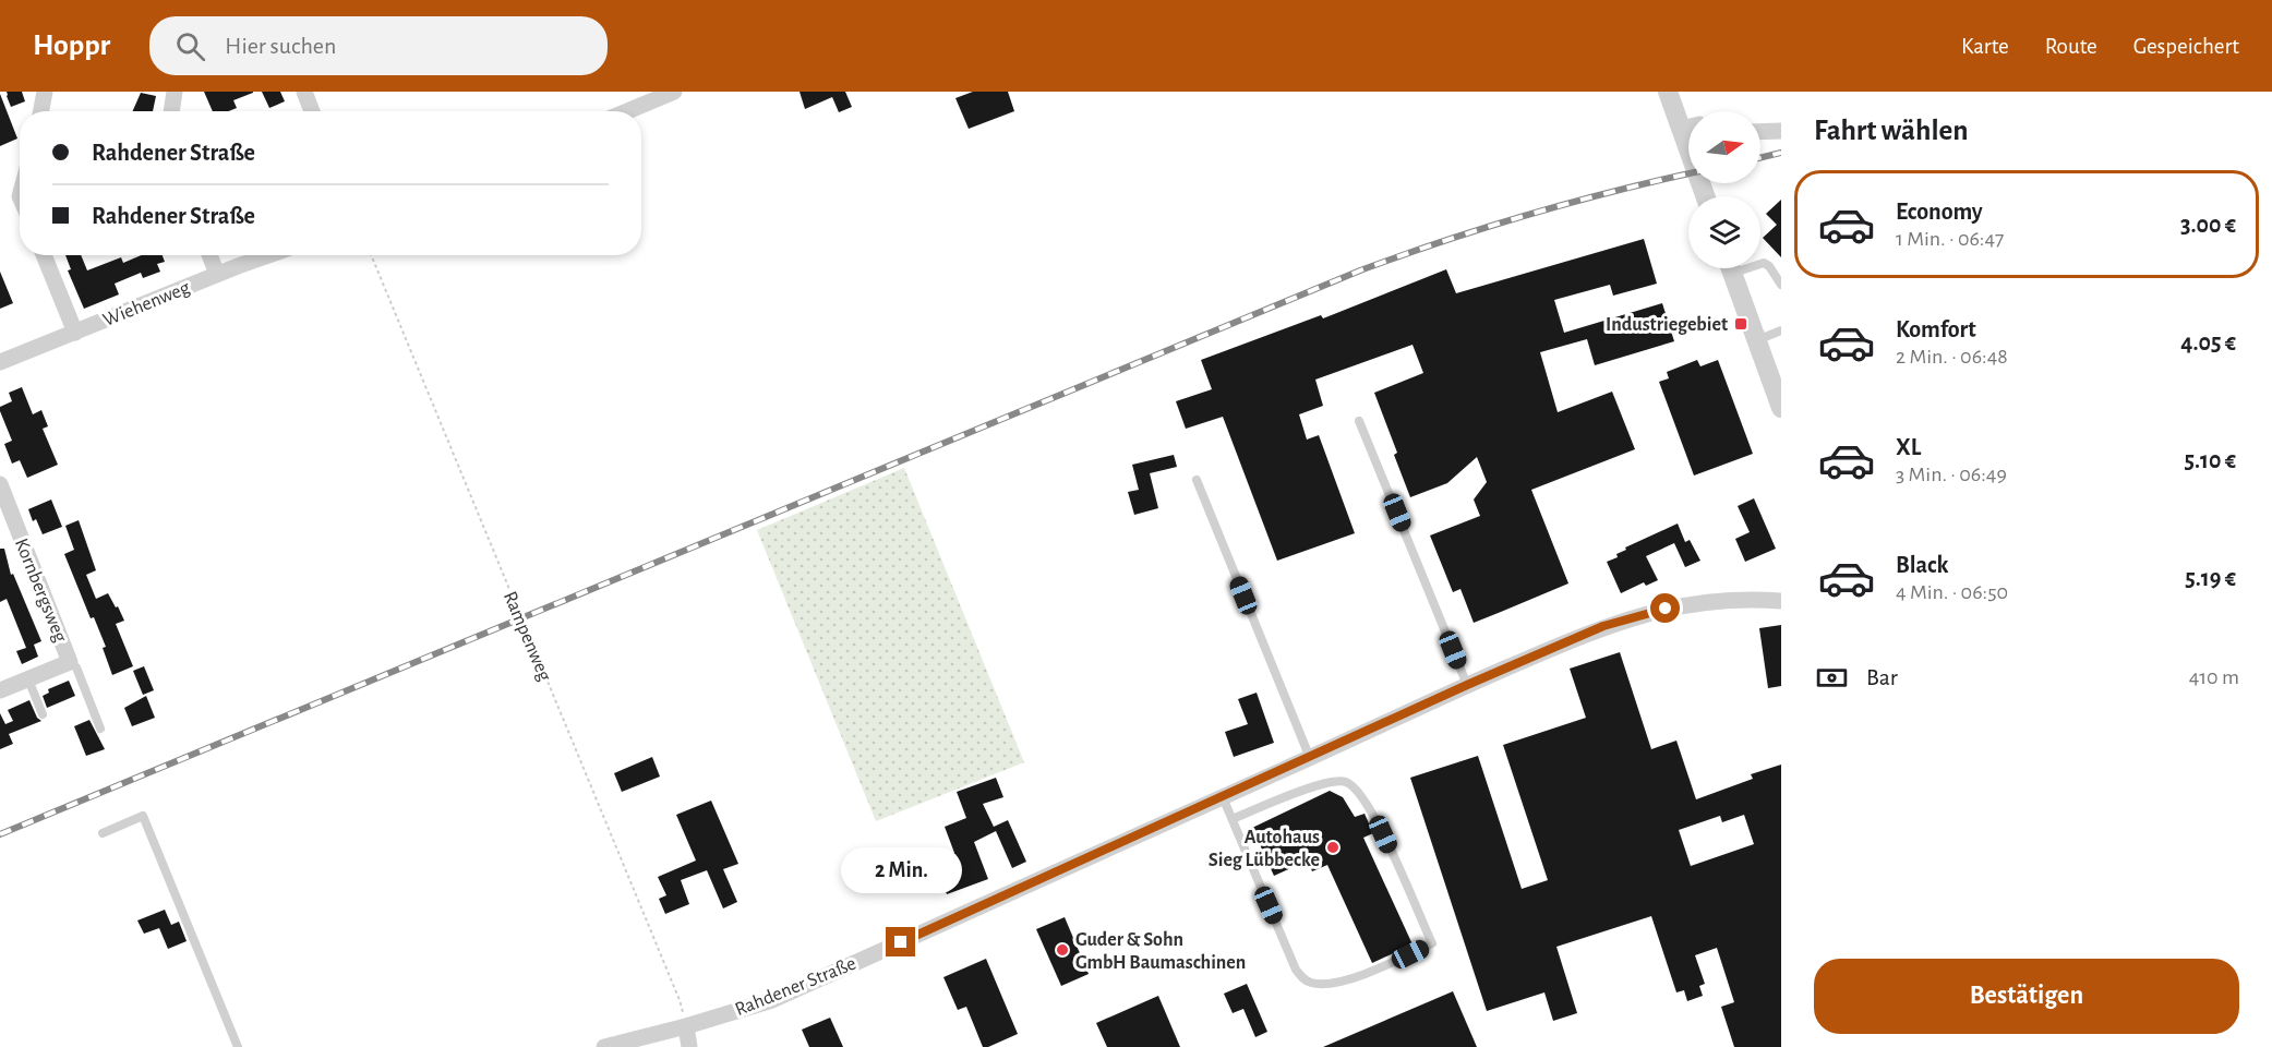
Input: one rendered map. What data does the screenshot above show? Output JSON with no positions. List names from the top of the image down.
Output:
{
  "streets": {
    "street": ["Wiehenweg", "Kornbergsweg", "Rahdener Straße"],
    "path": ["Rampenweg"]
  },
  "crossings": [
    ["Rampenweg", "Rahdener Straße"]
  ],
  "places": {
    "transit": ["Industriegebiet"],
    "other": ["Autohaus Sieg Lübbecke", "Guder & Sohn GmbH Baumaschinen"]
  },
  "north": "right",
  "page": {
    "header": "Hoppr",
    "search": "Hier suchen",
    "nav": ["Karte", "Route", "Gespeichert"],
    "heading": "Fahrt wählen",
    "banner": ["Rahdener Straße", "Rahdener Straße"],
    "list": [
      {
        "name": "Economy",
        "note": "1 Min. · 06:47",
        "value": "3.00 €"
      },
      {
        "name": "Komfort",
        "note": "2 Min. · 06:48",
        "value": "4.05 €"
      },
      {
        "name": "XL",
        "note": "3 Min. · 06:49",
        "value": "5.10 €"
      },
      {
        "name": "Black",
        "note": "4 Min. · 06:50",
        "value": "5.19 €"
      }
    ],
    "pay": ["Bar", "410 m"],
    "bubble": "2 Min.",
    "buttons": "Bestätigen"
  }
}
